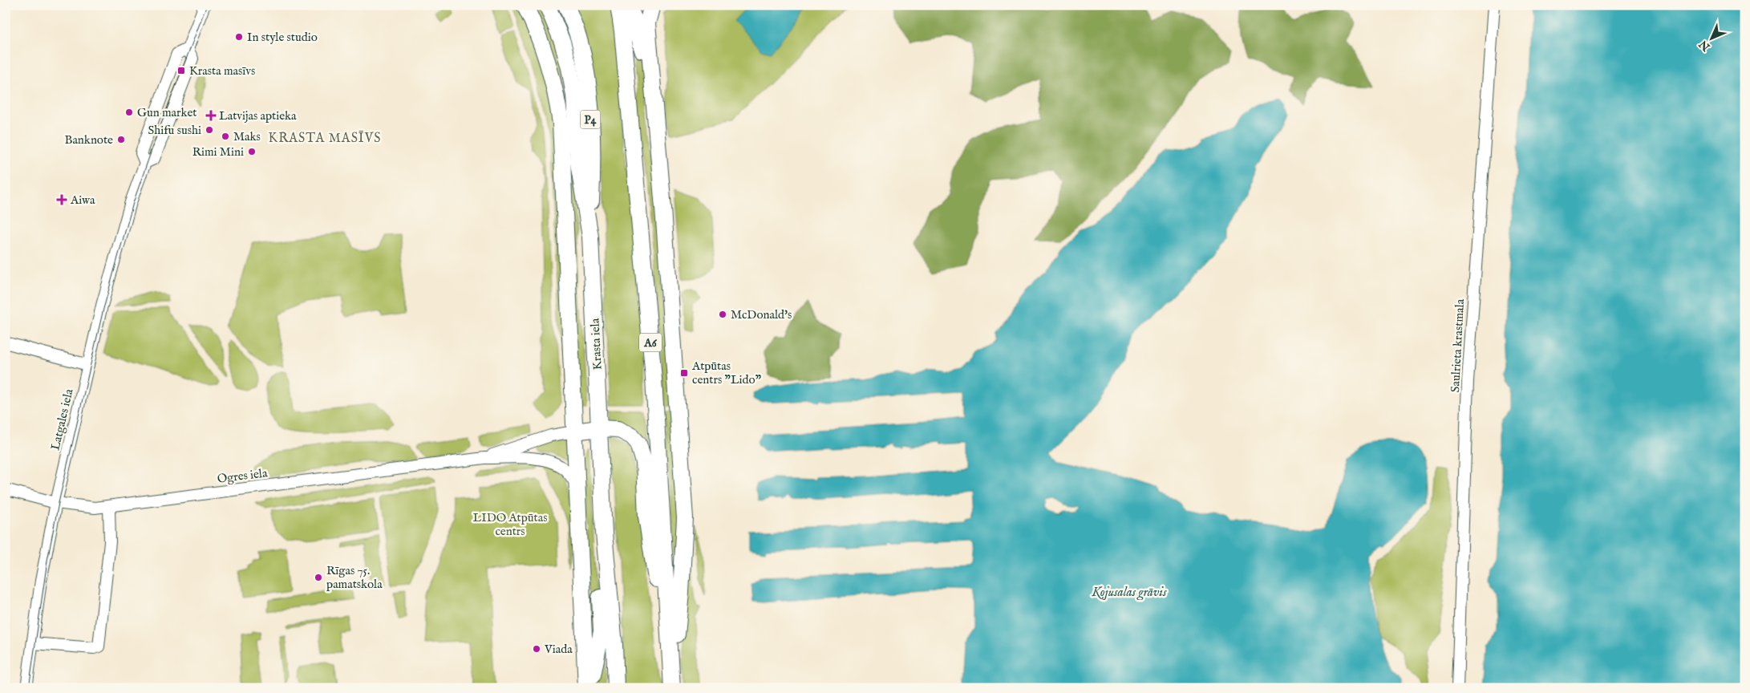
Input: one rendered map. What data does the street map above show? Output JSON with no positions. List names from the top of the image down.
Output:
{
  "streets": {
    "highway": ["P4", "A6", "Krasta iela"],
    "street": ["Saulrieta krastmala", "Latgales iela", "Ogres iela"]
  },
  "crossings": [
    ["P4", "Krasta iela"],
    ["Latgales iela", "Ogres iela"]
  ],
  "districts": ["KRASTA MASĪVS"],
  "water": ["Kojusalas grāvis"],
  "parks": ["LIDO Atpūtas centrs"],
  "places": {
    "other": [
      "In style studio",
      "Gun market",
      "Shifu sushi",
      "Maks",
      "Banknote",
      "Rimi Mini",
      "McDonald's",
      "Rīgas 75. pamatskola",
      "Viada"
    ],
    "transit": ["Krasta masīvs", "Atpūtas centrs \"Lido\""],
    "health": ["Latvijas aptieka", "Aiwa"]
  },
  "north": "bottom left"
}
